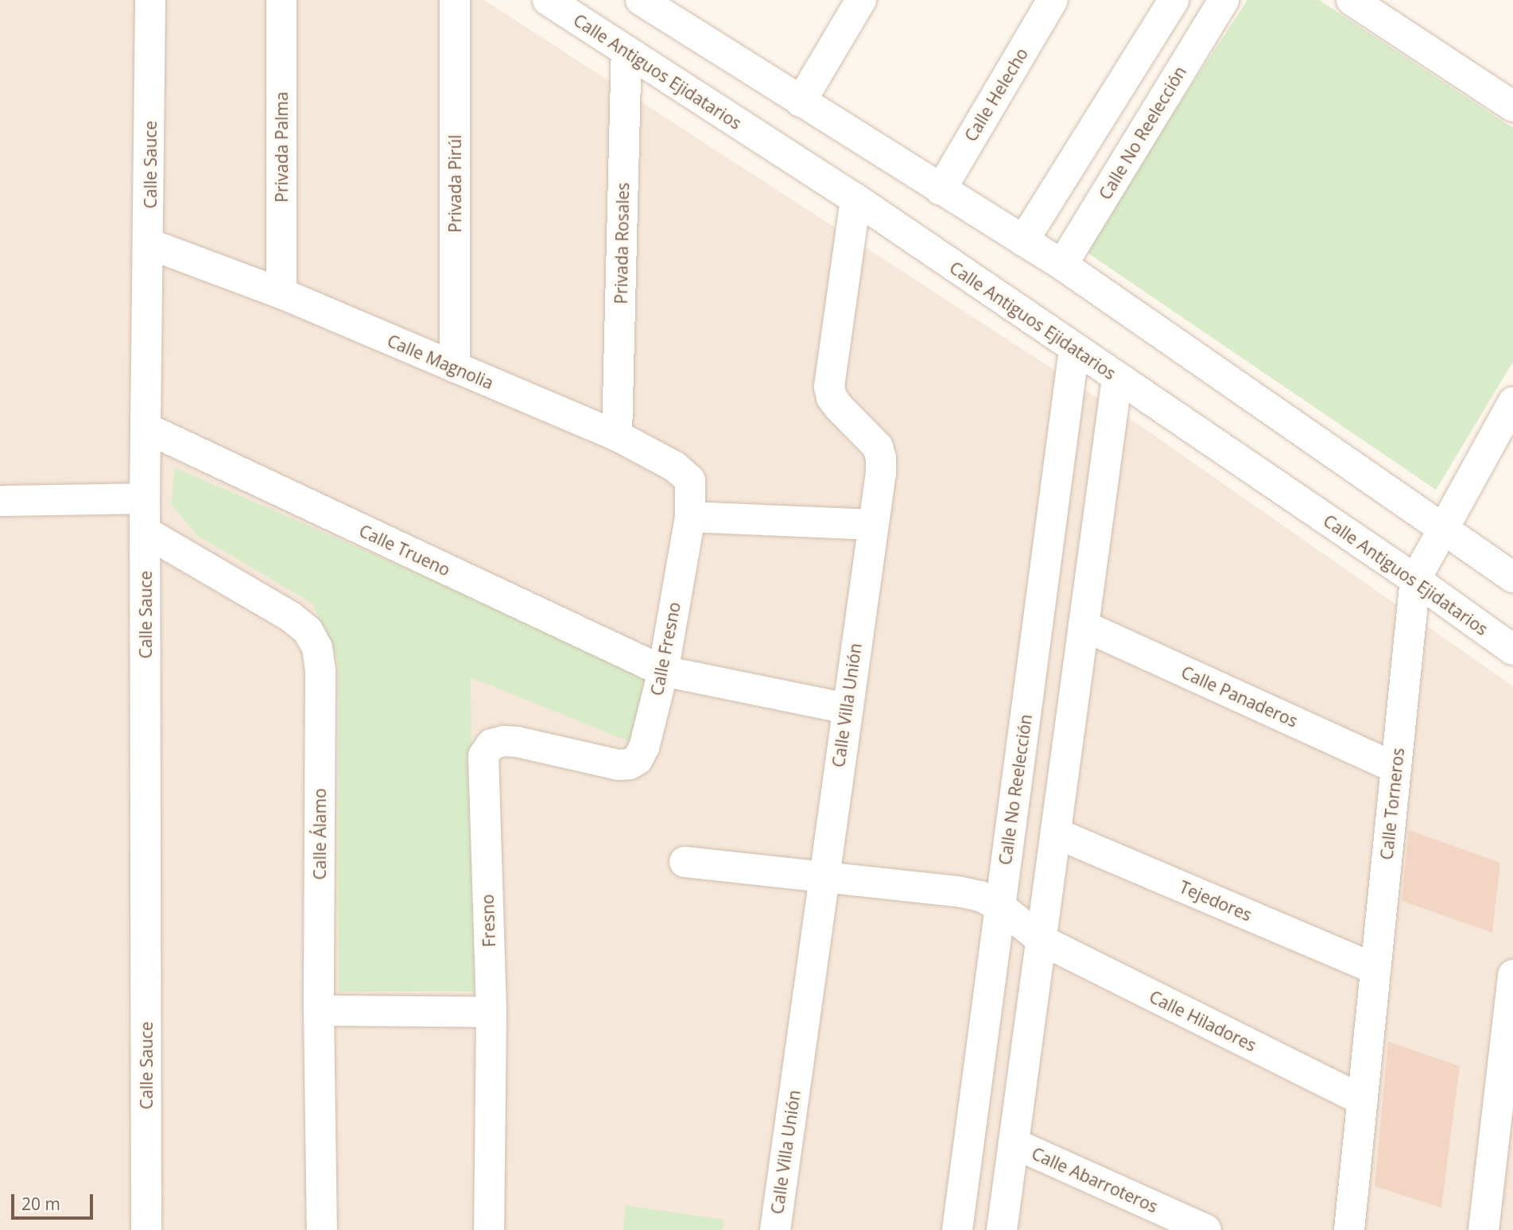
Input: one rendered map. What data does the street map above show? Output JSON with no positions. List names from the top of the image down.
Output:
{
  "streets": {
    "street": [
      "Calle Antiguos Ejidatarios",
      "Calle Helecho",
      "Calle No Reelección",
      "Privada Palma",
      "Calle Sauce",
      "Privada Pirúl",
      "Privada Rosales",
      "Calle Magnolia",
      "Calle Trueno",
      "Calle Fresno",
      "Calle Panaderos",
      "Calle Villa Unión",
      "Calle Torneros",
      "Calle Álamo",
      "Tejedores",
      "Fresno",
      "Calle Hiladores",
      "Calle Abarroteros"
    ]
  },
  "crossings": [
    ["Calle Antiguos Ejidatarios", "Calle No Reelección"],
    ["Calle Antiguos Ejidatarios", "Privada Rosales"],
    ["Calle Antiguos Ejidatarios", "Calle Villa Unión"],
    ["Calle Antiguos Ejidatarios", "Calle Torneros"],
    ["Calle No Reelección", "Calle Hiladores"],
    ["Privada Palma", "Calle Magnolia"],
    ["Calle Sauce", "Calle Magnolia"],
    ["Calle Sauce", "Calle Trueno"],
    ["Calle Sauce", "Calle Álamo"],
    ["Privada Pirúl", "Calle Magnolia"],
    ["Privada Rosales", "Calle Magnolia"],
    ["Calle Magnolia", "Calle Fresno"],
    ["Calle Trueno", "Calle Fresno"],
    ["Calle Trueno", "Calle Villa Unión"],
    ["Calle Fresno", "Fresno"],
    ["Calle Panaderos", "Calle Torneros"],
    ["Calle Villa Unión", "Calle Hiladores"],
    ["Calle Torneros", "Tejedores"],
    ["Calle Torneros", "Calle Hiladores"]
  ],
  "scale_bar": "20 m"
}
